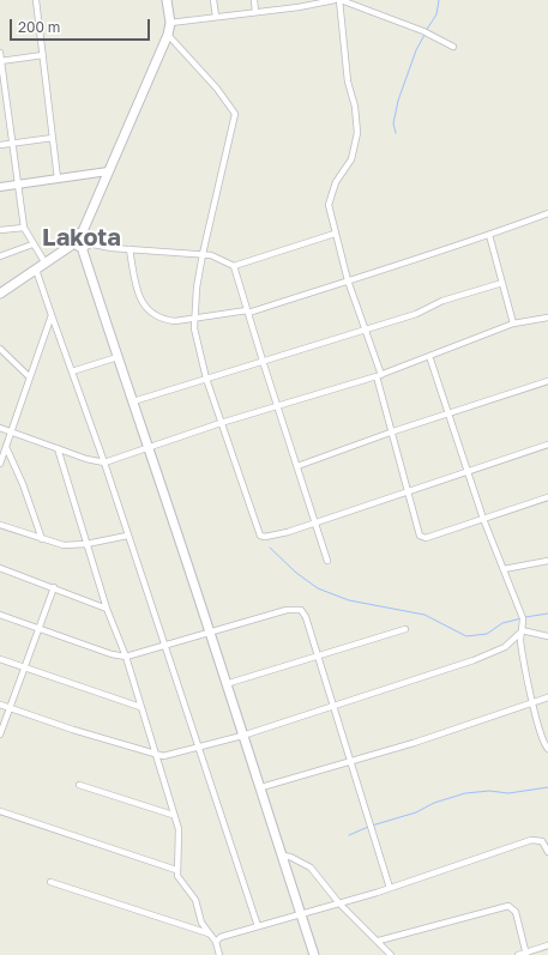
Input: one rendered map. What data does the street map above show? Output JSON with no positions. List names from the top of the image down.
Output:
{
  "districts": ["Lakota"],
  "scale_bar": "200 m"
}
